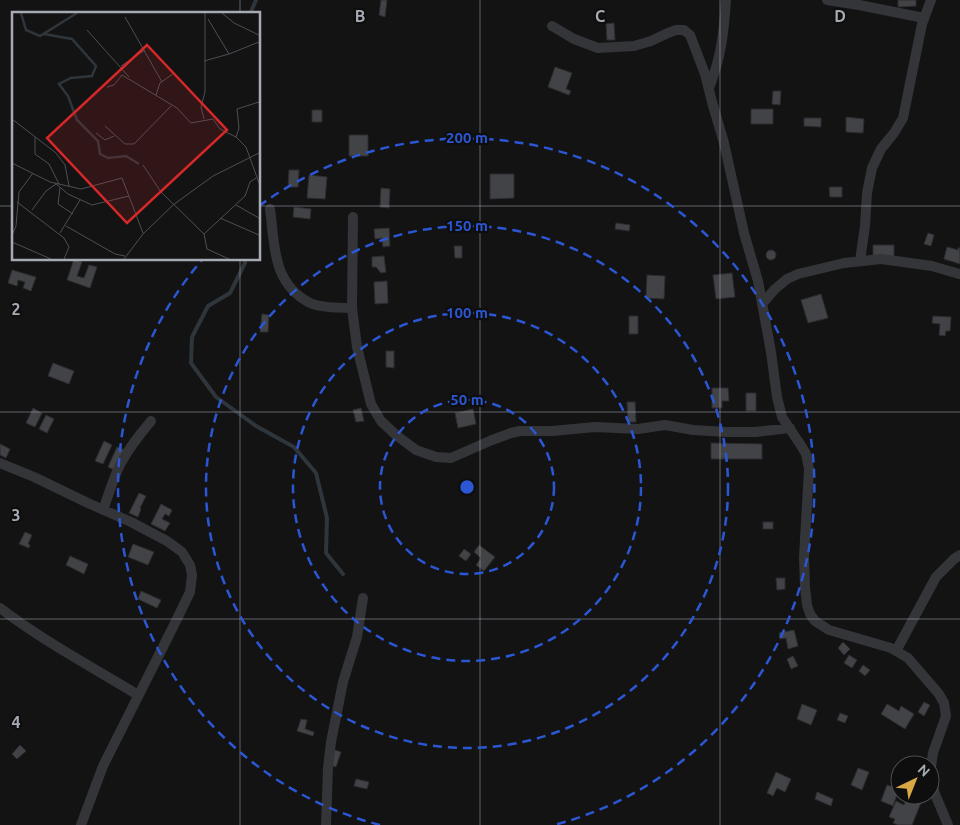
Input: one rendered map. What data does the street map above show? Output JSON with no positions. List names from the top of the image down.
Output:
{
  "north": "top right",
  "grid": {
    "columns": ["B", "C", "D"],
    "rows": ["2", "3", "4"]
  },
  "rings": [
    "200 m",
    "150 m",
    "100 m",
    "50 m"
  ]
}
